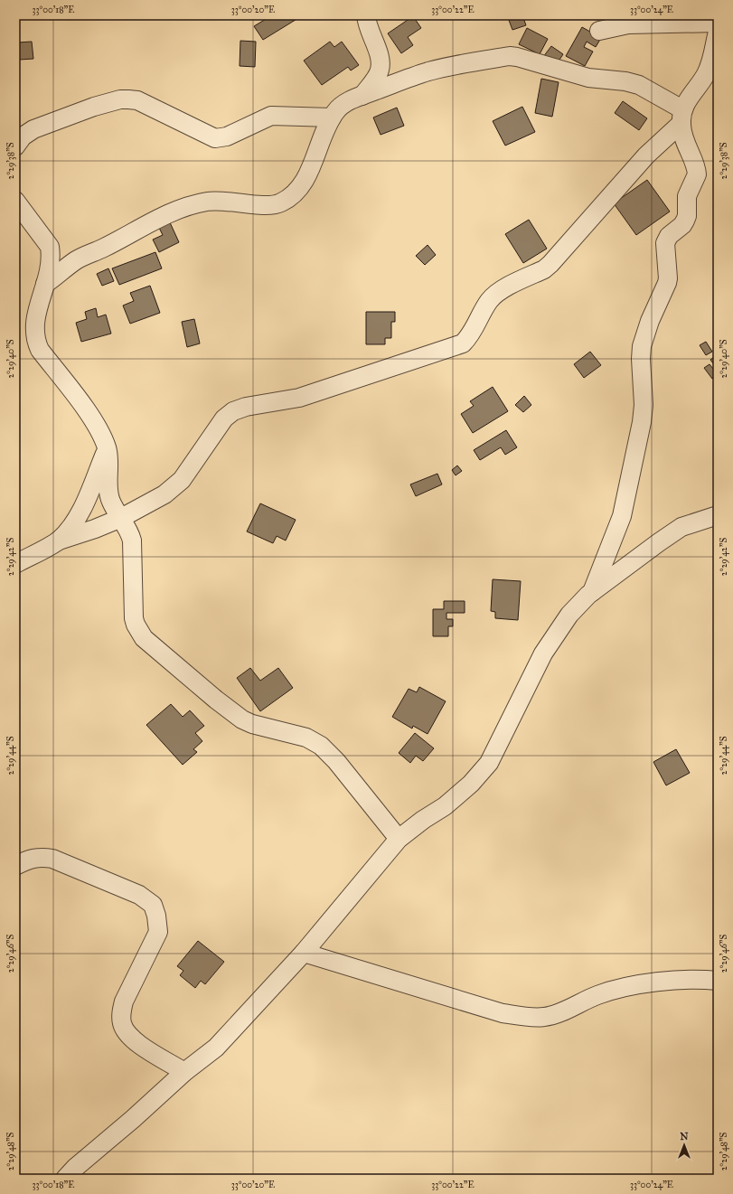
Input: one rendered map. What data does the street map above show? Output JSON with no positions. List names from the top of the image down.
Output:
{
  "north": "top",
  "coordinates": [
    "33°00'18\"E",
    "33°00'20\"E",
    "33°00'22\"E",
    "33°00'24\"E",
    "2°29'38\"S",
    "2°29'40\"S",
    "2°29'42\"S",
    "2°29'44\"S",
    "2°29'46\"S",
    "2°29'48\"S"
  ]
}
